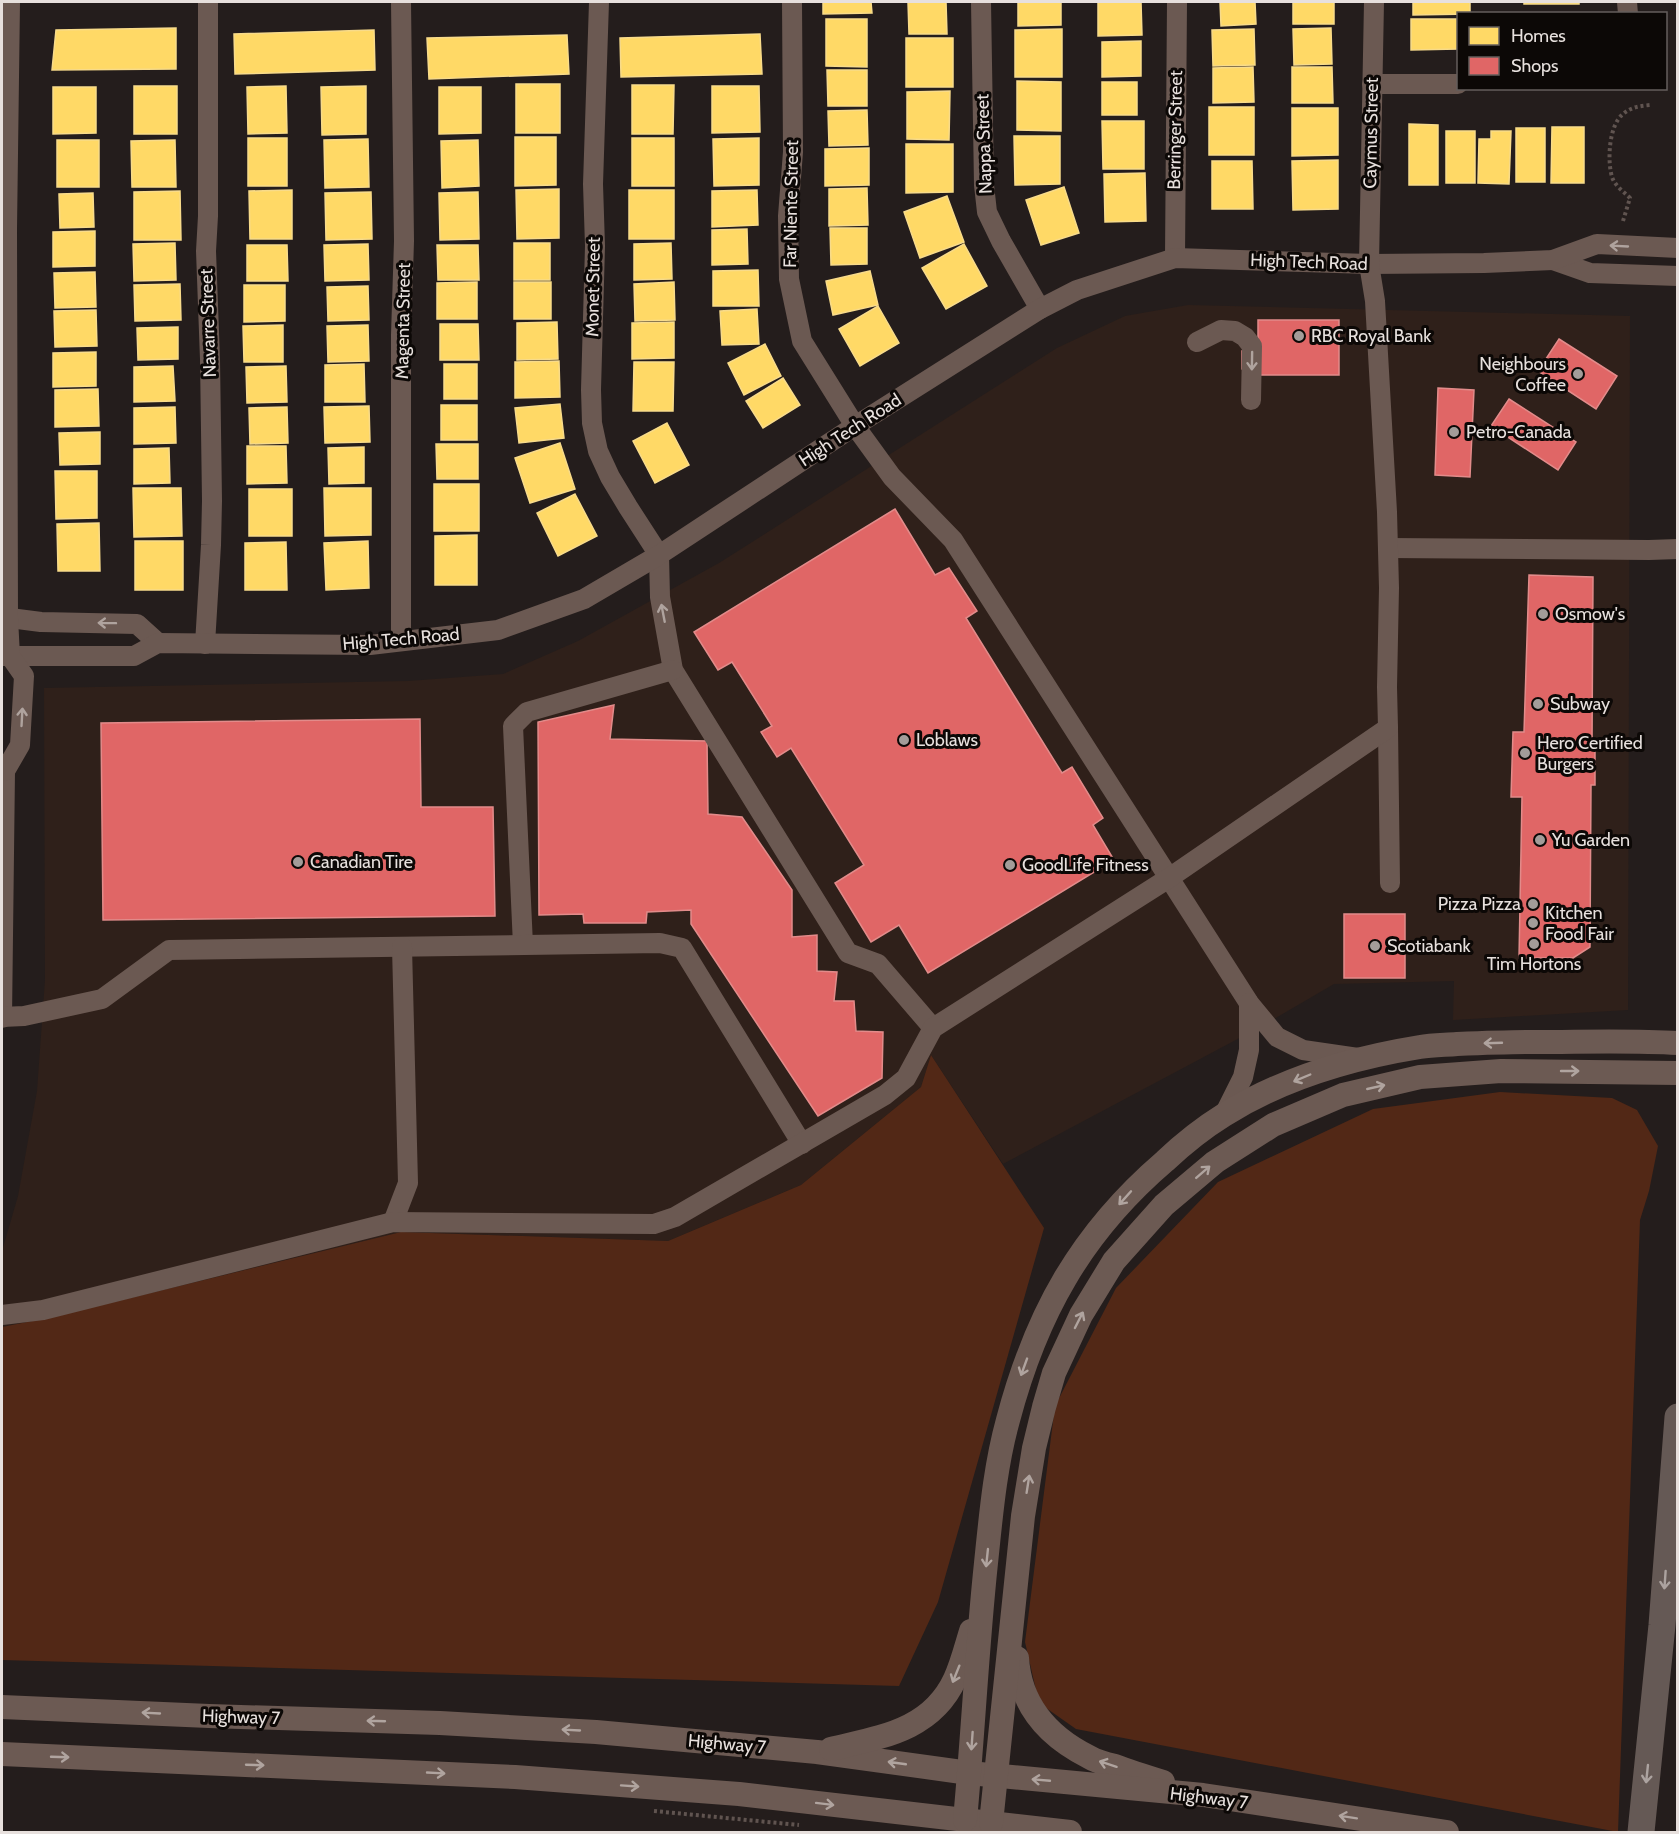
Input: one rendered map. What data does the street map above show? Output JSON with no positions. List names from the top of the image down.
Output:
{
  "streets": {
    "main road": ["Highway 7"],
    "street": [
      "Berringer Street",
      "Caymus Street",
      "Nappa Street",
      "Far Niente Street",
      "High Tech Road",
      "Monet Street",
      "Magenta Street",
      "Navarre Street"
    ]
  },
  "crossings": [
    ["Berringer Street", "High Tech Road"],
    ["Caymus Street", "High Tech Road"],
    ["Nappa Street", "High Tech Road"],
    ["Far Niente Street", "High Tech Road"],
    ["High Tech Road", "Monet Street"],
    ["High Tech Road", "Magenta Street"],
    ["High Tech Road", "Navarre Street"]
  ],
  "places": [
    "RBC Royal Bank",
    "Neighbours Coffee",
    "Petro-Canada",
    "Osmow's",
    "Subway",
    "Loblaws",
    "Hero Certified Burgers",
    "Yu Garden",
    "Canadian Tire",
    "GoodLife Fitness",
    "Pizza Pizza",
    "Kitchen Food Fair",
    "Tim Hortons",
    "Scotiabank"
  ],
  "legend": ["Homes", "Shops"]
}
